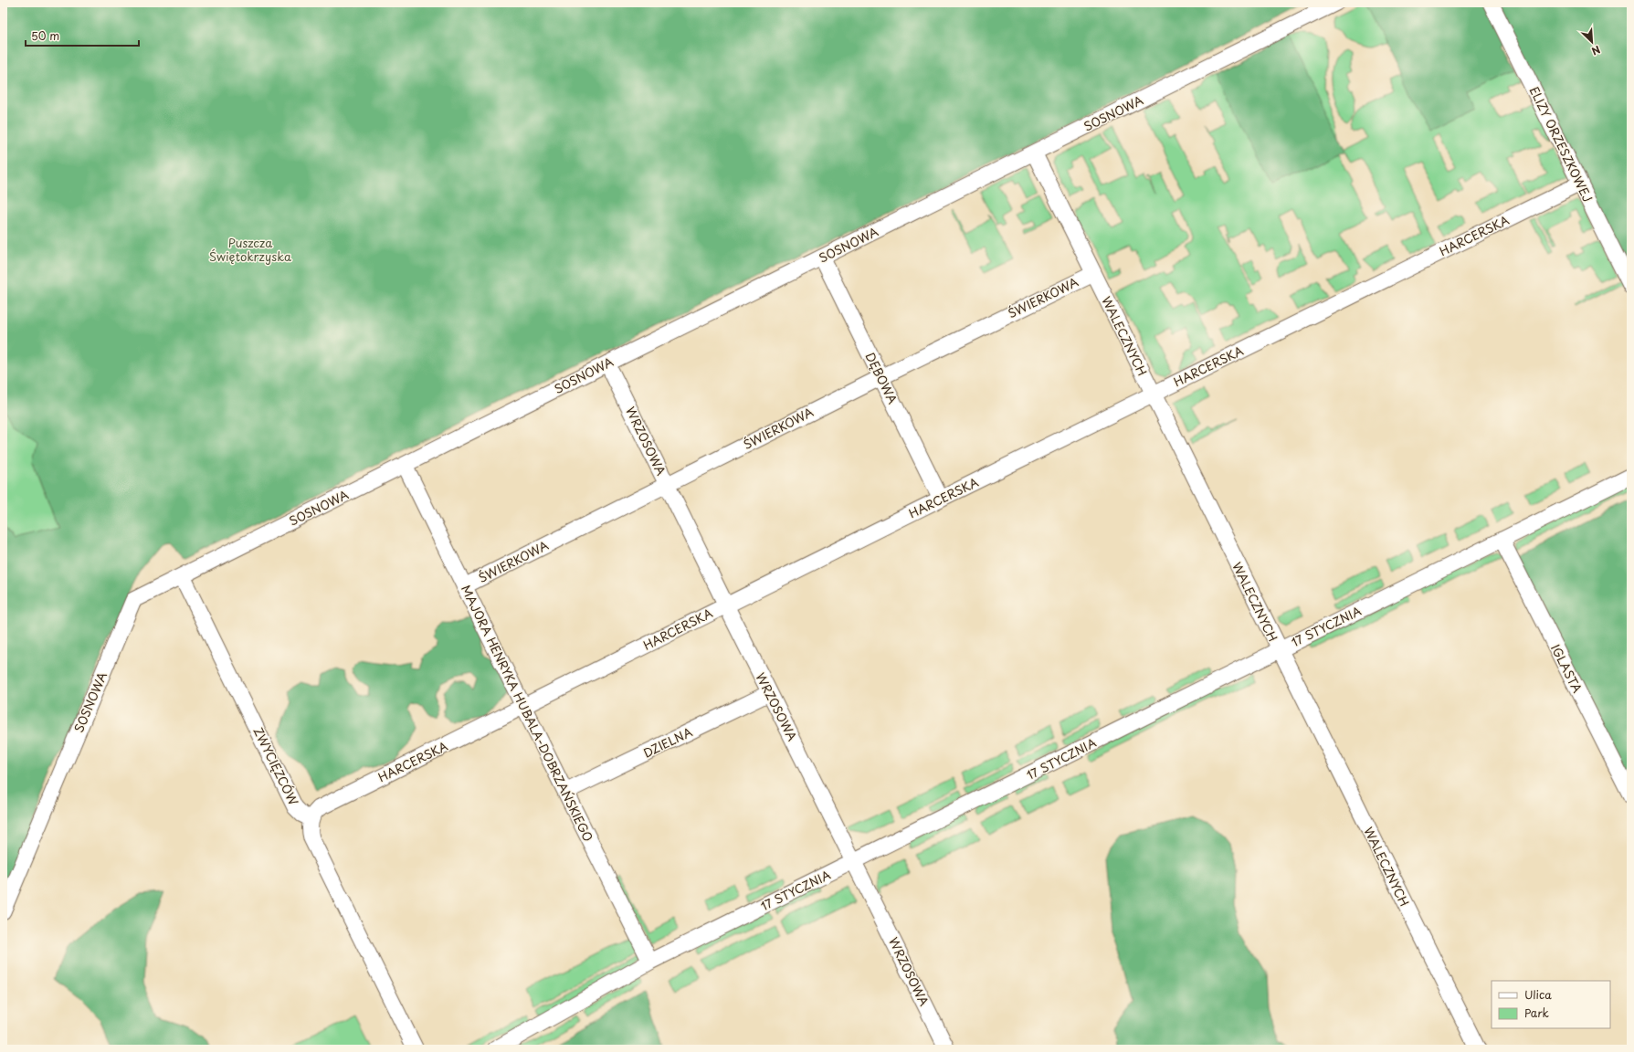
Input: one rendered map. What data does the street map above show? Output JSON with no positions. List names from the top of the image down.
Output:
{
  "streets": {
    "street": [
      "SOSNOWA",
      "ELIZY ORZESZKOWEJ",
      "HARCERSKA",
      "ŚWIERKOWA",
      "WALECZNYCH",
      "DĘBOWA",
      "WRZOSOWA",
      "17 STYCZNIA",
      "IGLASTA",
      "MAJORA HENRYKA HUBALA-DOBRZAŃSKIEGO",
      "DZIELNA",
      "ZWYCIĘZCÓW"
    ]
  },
  "crossings": [
    ["SOSNOWA", "WALECZNYCH"],
    ["SOSNOWA", "DĘBOWA"],
    ["SOSNOWA", "WRZOSOWA"],
    ["SOSNOWA", "MAJORA HENRYKA HUBALA-DOBRZAŃSKIEGO"],
    ["SOSNOWA", "ZWYCIĘZCÓW"],
    ["ELIZY ORZESZKOWEJ", "HARCERSKA"],
    ["HARCERSKA", "WALECZNYCH"],
    ["HARCERSKA", "DĘBOWA"],
    ["HARCERSKA", "WRZOSOWA"],
    ["HARCERSKA", "MAJORA HENRYKA HUBALA-DOBRZAŃSKIEGO"],
    ["HARCERSKA", "ZWYCIĘZCÓW"],
    ["ŚWIERKOWA", "WALECZNYCH"],
    ["ŚWIERKOWA", "DĘBOWA"],
    ["ŚWIERKOWA", "WRZOSOWA"],
    ["ŚWIERKOWA", "MAJORA HENRYKA HUBALA-DOBRZAŃSKIEGO"],
    ["WALECZNYCH", "17 STYCZNIA"],
    ["WRZOSOWA", "17 STYCZNIA"],
    ["WRZOSOWA", "DZIELNA"],
    ["17 STYCZNIA", "IGLASTA"],
    ["17 STYCZNIA", "MAJORA HENRYKA HUBALA-DOBRZAŃSKIEGO"],
    ["MAJORA HENRYKA HUBALA-DOBRZAŃSKIEGO", "DZIELNA"]
  ],
  "parks": ["Puszcza Świętokrzyska"],
  "legend": ["Ulica", "Park"],
  "scale_bar": "50 m",
  "north": "bottom right"
}
